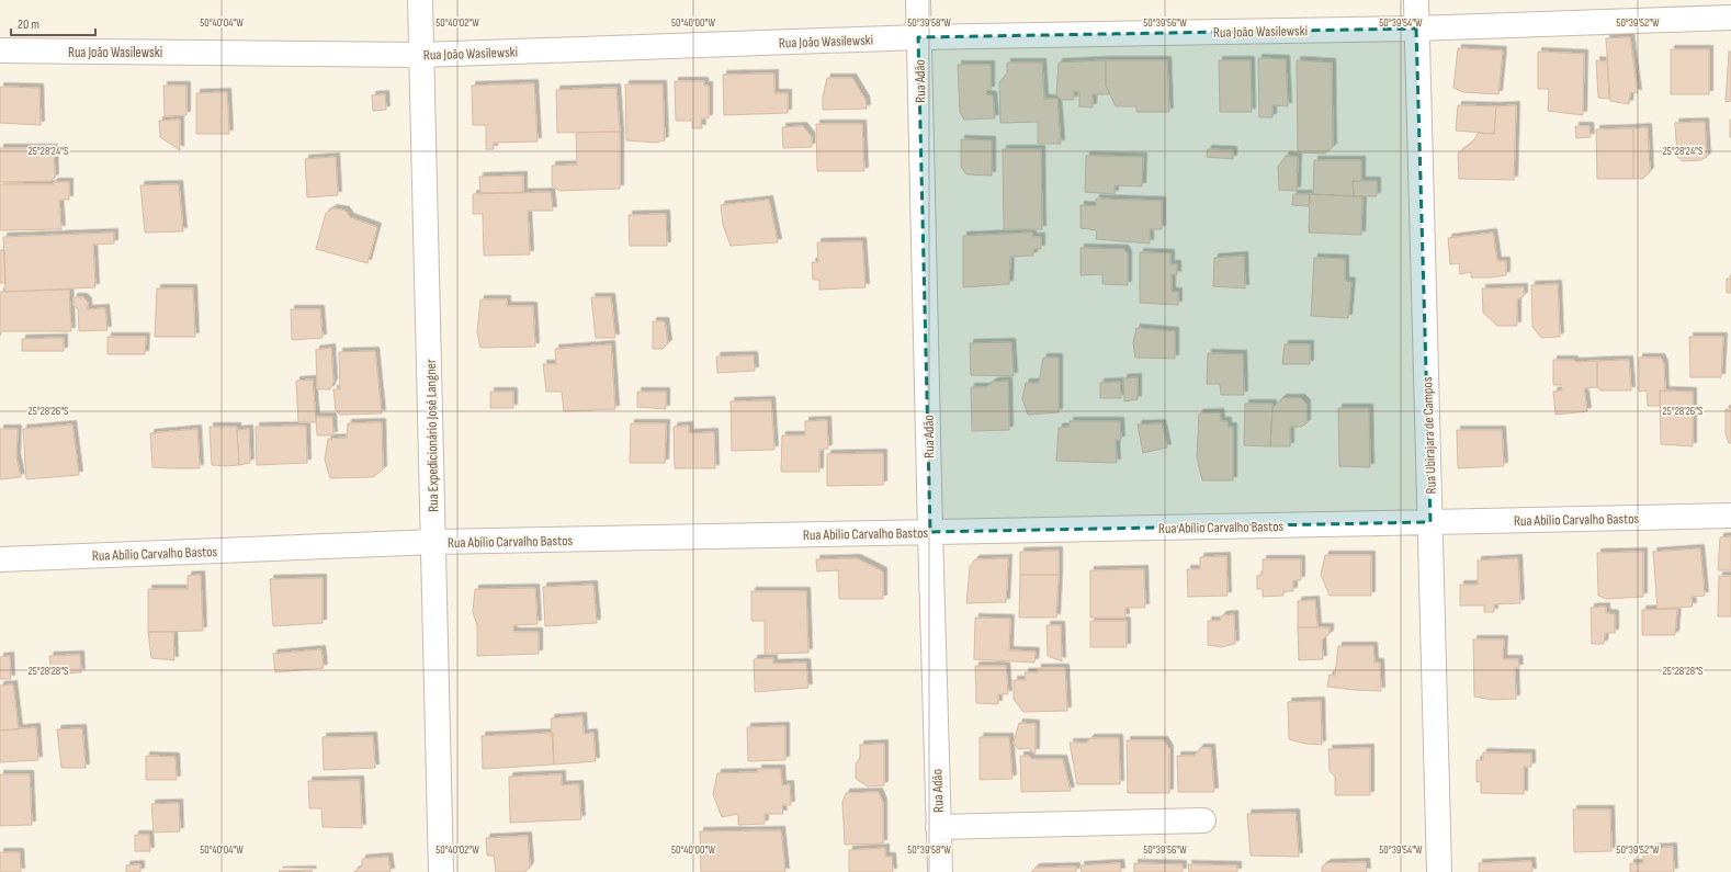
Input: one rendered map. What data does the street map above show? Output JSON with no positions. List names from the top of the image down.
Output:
{
  "streets": {
    "street": [
      "Rua João Wasilewski",
      "Rua Adão",
      "Rua Expedicionário José Langner",
      "Rua Ubirajara de Campos",
      "Rua Abílio Carvalho Bastos"
    ]
  },
  "crossings": [
    ["Rua João Wasilewski", "Rua Adão"],
    ["Rua João Wasilewski", "Rua Expedicionário José Langner"],
    ["Rua João Wasilewski", "Rua Ubirajara de Campos"],
    ["Rua Adão", "Rua Abílio Carvalho Bastos"],
    ["Rua Expedicionário José Langner", "Rua Abílio Carvalho Bastos"],
    ["Rua Ubirajara de Campos", "Rua Abílio Carvalho Bastos"]
  ],
  "scale_bar": "20 m",
  "coordinates": [
    "50°40'04\"W",
    "50°40'02\"W",
    "50°40'00\"W",
    "50°39'58\"W",
    "50°39'56\"W",
    "50°39'54\"W",
    "50°39'52\"W",
    "25°28'24\"S",
    "25°28'26\"S",
    "25°28'28\"S"
  ]
}
